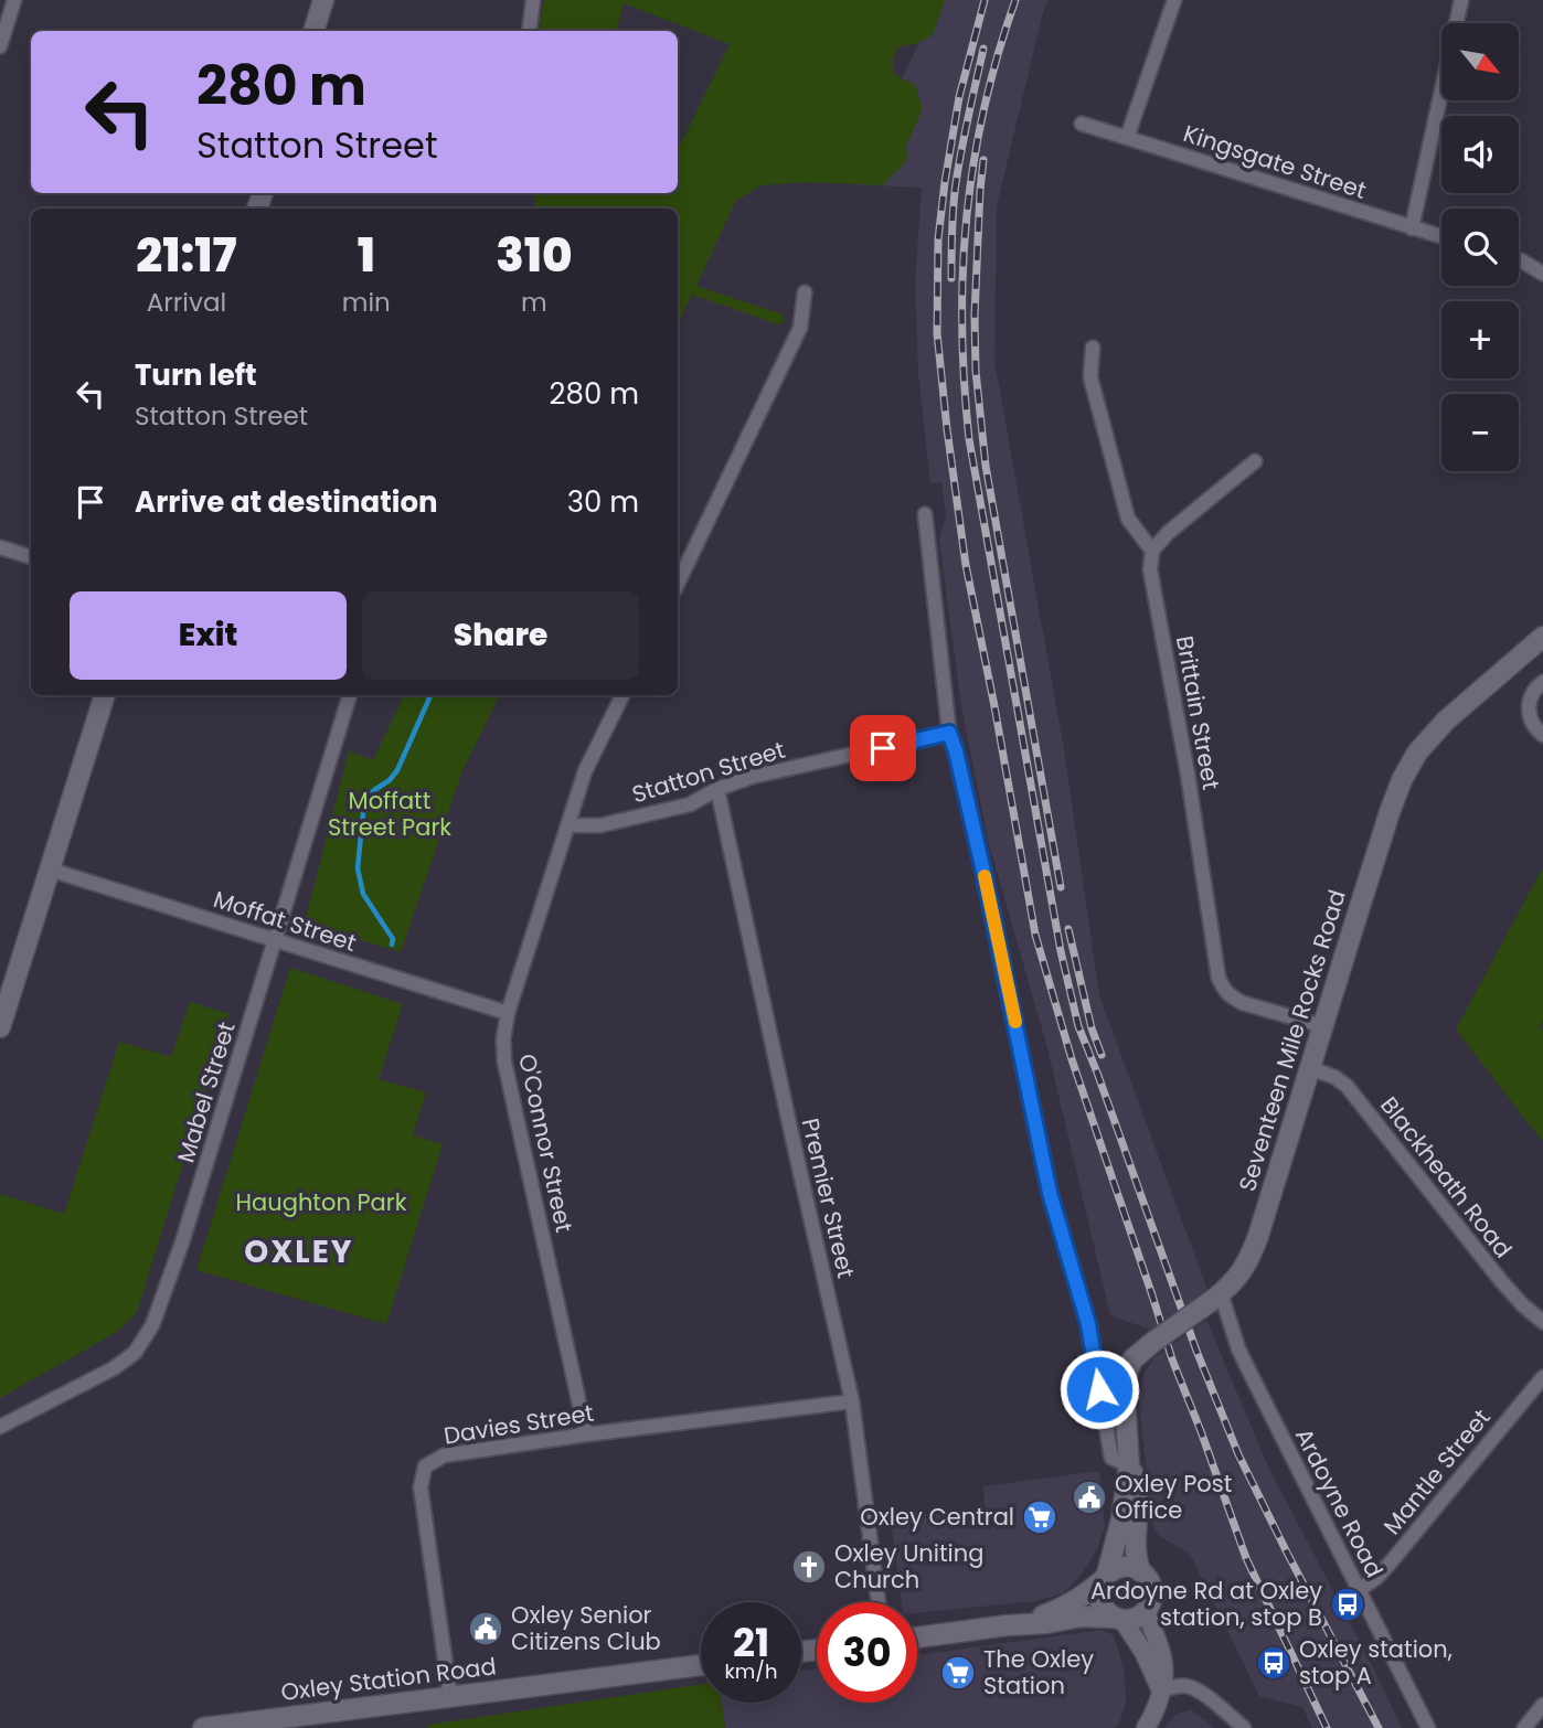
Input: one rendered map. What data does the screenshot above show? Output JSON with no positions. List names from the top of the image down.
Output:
{
  "streets": {
    "main road": ["Seventeen Mile Rocks Road", "Oxley Station Road"],
    "street": [
      "Kingsgate Street",
      "Brittain Street",
      "Statton Street",
      "Moffat Street",
      "Mabel Street",
      "O'Connor Street",
      "Blackheath Road",
      "Premier Street",
      "Davies Street",
      "Mantle Street",
      "Ardoyne Road"
    ]
  },
  "crossings": [
    ["Brittain Street", "Seventeen Mile Rocks Road"],
    ["Statton Street", "O'Connor Street"],
    ["Statton Street", "Premier Street"],
    ["Moffat Street", "Mabel Street"],
    ["Moffat Street", "O'Connor Street"],
    ["Seventeen Mile Rocks Road", "Blackheath Road"],
    ["Seventeen Mile Rocks Road", "Ardoyne Road"],
    ["O'Connor Street", "Davies Street"],
    ["Premier Street", "Davies Street"],
    ["Davies Street", "Oxley Station Road"],
    ["Mantle Street", "Ardoyne Road"]
  ],
  "districts": ["OXLEY"],
  "parks": ["Moffatt Street Park", "Haughton Park"],
  "places": {
    "public building": ["Oxley Post Office", "Oxley Senior Citizens Club"],
    "supermarket": ["Oxley Central", "The Oxley Station"],
    "church": ["Oxley Uniting Church"],
    "bus stop": ["Ardoyne Rd at Oxley station, stop B", "Oxley station, stop A"]
  },
  "north": "bottom right",
  "page": {
    "map_buttons": ["+", "−"],
    "turn": ["280 m", "Statton Street"],
    "eta": [
      "21:17",
      "Arrival",
      "1",
      "min",
      "310",
      "m"
    ],
    "list": [
      {
        "name": "Turn left",
        "note": "Statton Street",
        "value": "280 m"
      },
      {
        "name": "Arrive at destination",
        "value": "30 m"
      }
    ],
    "buttons": ["Exit", "Share"],
    "speed": "21 km/h",
    "limit": "30"
  }
}
